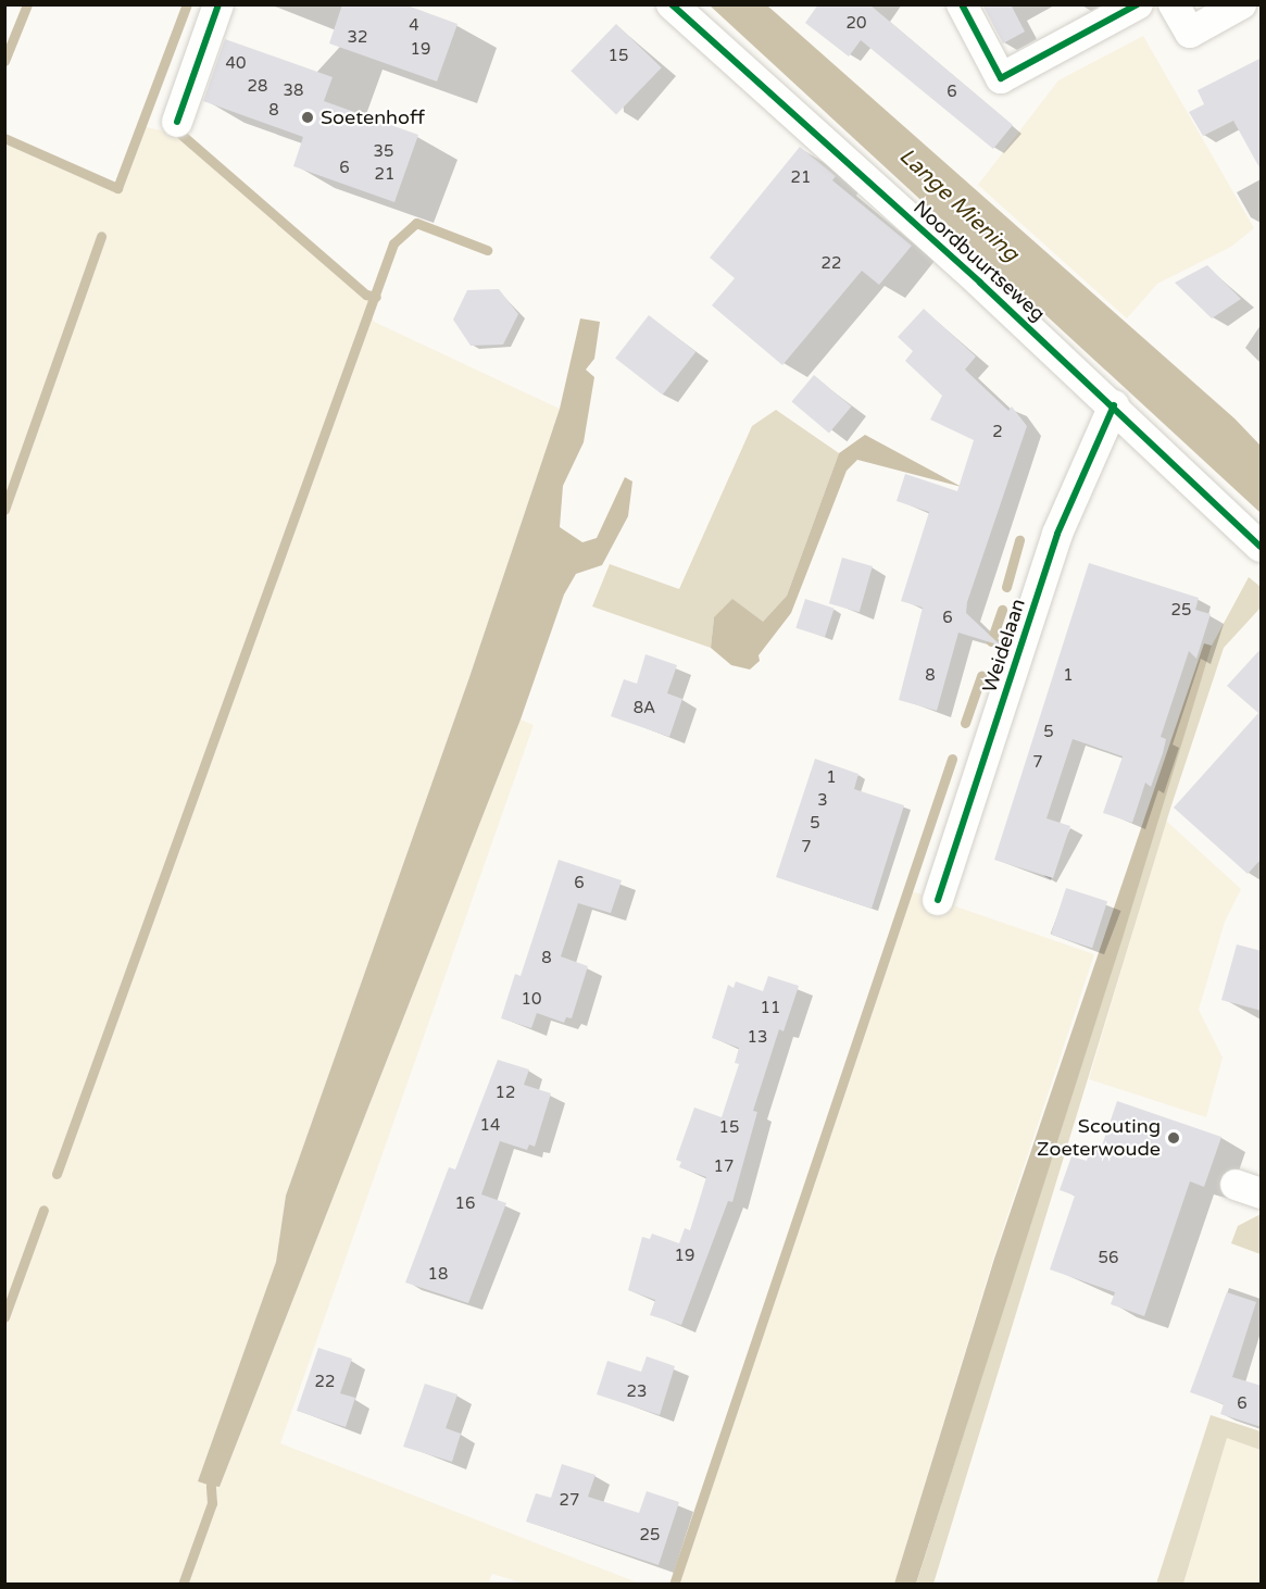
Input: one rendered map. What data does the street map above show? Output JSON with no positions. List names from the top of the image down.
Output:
{
  "streets": {
    "street": ["Noordbuurtseweg", "Weidelaan"]
  },
  "crossings": [
    ["Noordbuurtseweg", "Weidelaan"]
  ],
  "water": ["Lange Miening"],
  "places": ["Soetenhoff", "Scouting Zoeterwoude"],
  "house_numbers": [
    "20",
    "4",
    "32",
    "19",
    "15",
    "40",
    "28",
    "38",
    "6",
    "8",
    "35",
    "6",
    "21",
    "21",
    "22",
    "2",
    "25",
    "6",
    "8",
    "1",
    "8A",
    "5",
    "7",
    "1",
    "3",
    "5",
    "7",
    "6",
    "8",
    "10",
    "11",
    "13",
    "12",
    "14",
    "15",
    "17",
    "16",
    "19",
    "56",
    "18",
    "22",
    "23",
    "6",
    "27",
    "25"
  ]
}
